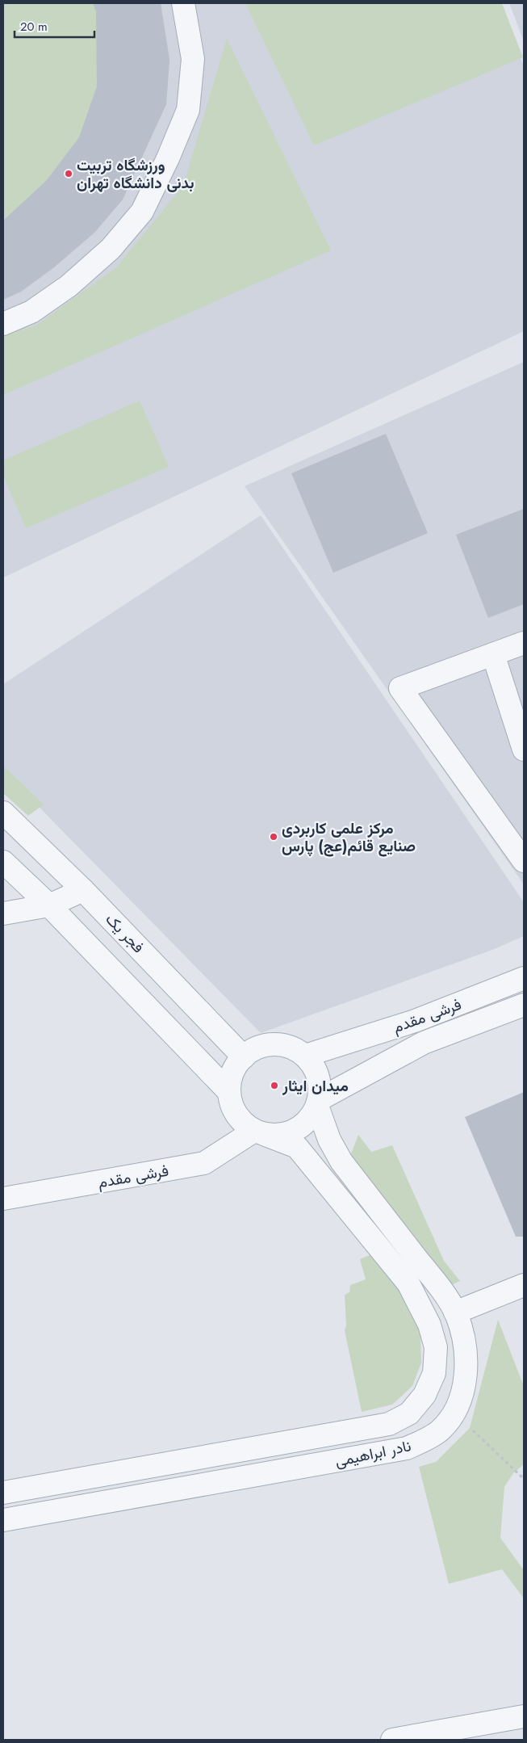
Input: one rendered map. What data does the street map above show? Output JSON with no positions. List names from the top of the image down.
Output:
{
  "streets": {
    "street": ["فجر یک", "فرشی مقدم", "نادر ابراهیمی"]
  },
  "crossings": [
    ["فجر یک", "فرشی مقدم"],
    ["فجر یک", "نادر ابراهیمی"],
    ["فرشی مقدم", "نادر ابراهیمی"]
  ],
  "places": ["ورزشگاه تربیت بدنی دانشگاه تهران", "مرکز علمی کاربردی صنایع قائم(عج) پارس", "میدان ایثار"],
  "scale_bar": "20 m"
}
